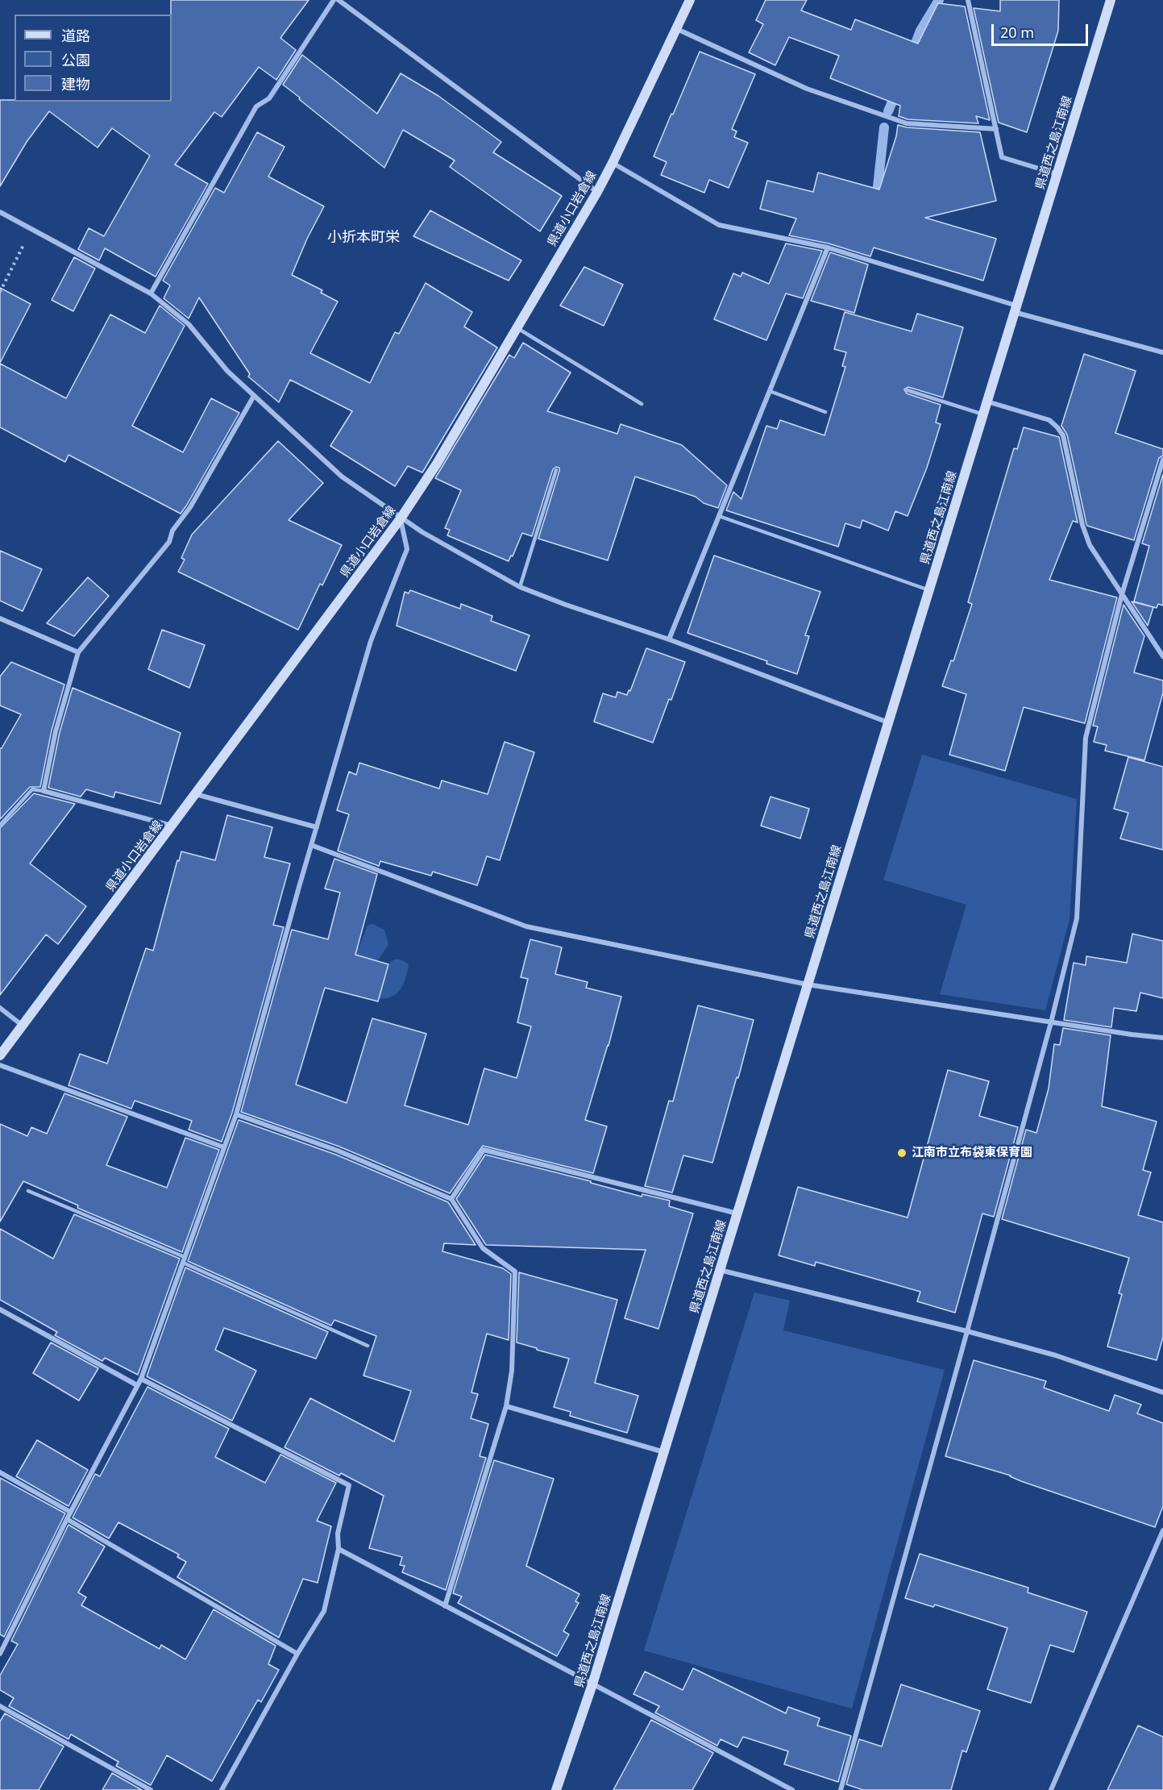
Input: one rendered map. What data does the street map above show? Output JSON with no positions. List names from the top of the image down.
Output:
{
  "streets": {
    "main road": ["県道西之島江南線", "県道小口岩倉線"]
  },
  "districts": ["小折本町栄"],
  "places": ["江南市立布袋東保育園"],
  "legend": ["道路", "公園", "建物"],
  "scale_bar": "20 m"
}
